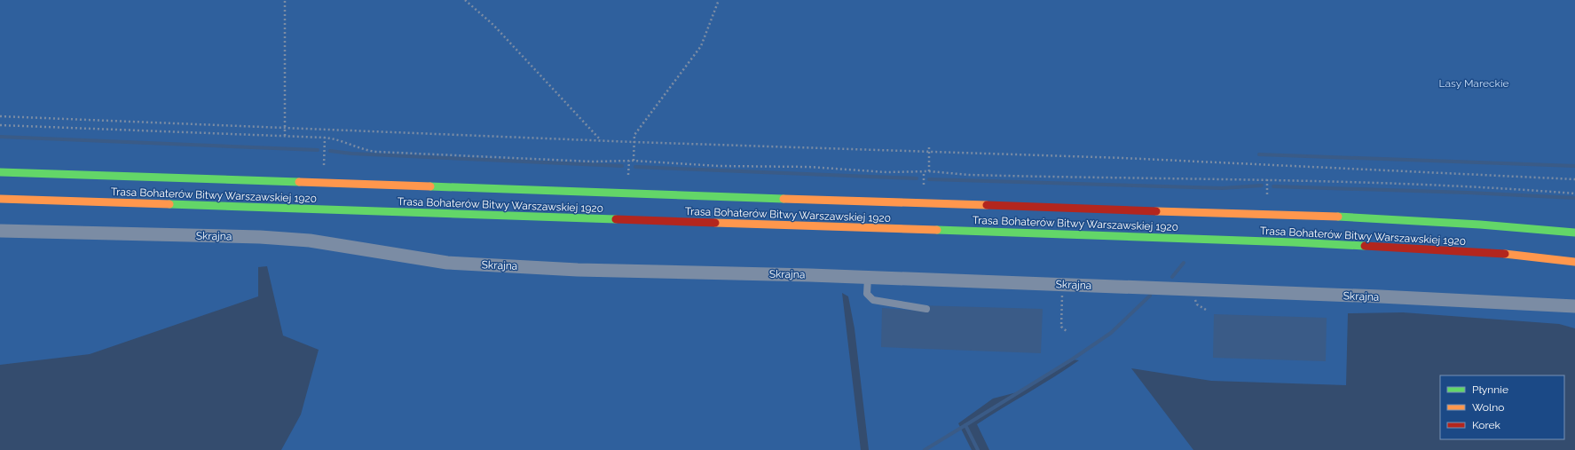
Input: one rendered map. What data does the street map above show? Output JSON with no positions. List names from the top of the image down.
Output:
{
  "streets": {
    "highway": ["Trasa Bohaterów Bitwy Warszawskiej 1920"],
    "street": ["Skrajna"]
  },
  "parks": ["Lasy Mareckie"],
  "legend": ["Płynnie", "Wolno", "Korek"]
}
